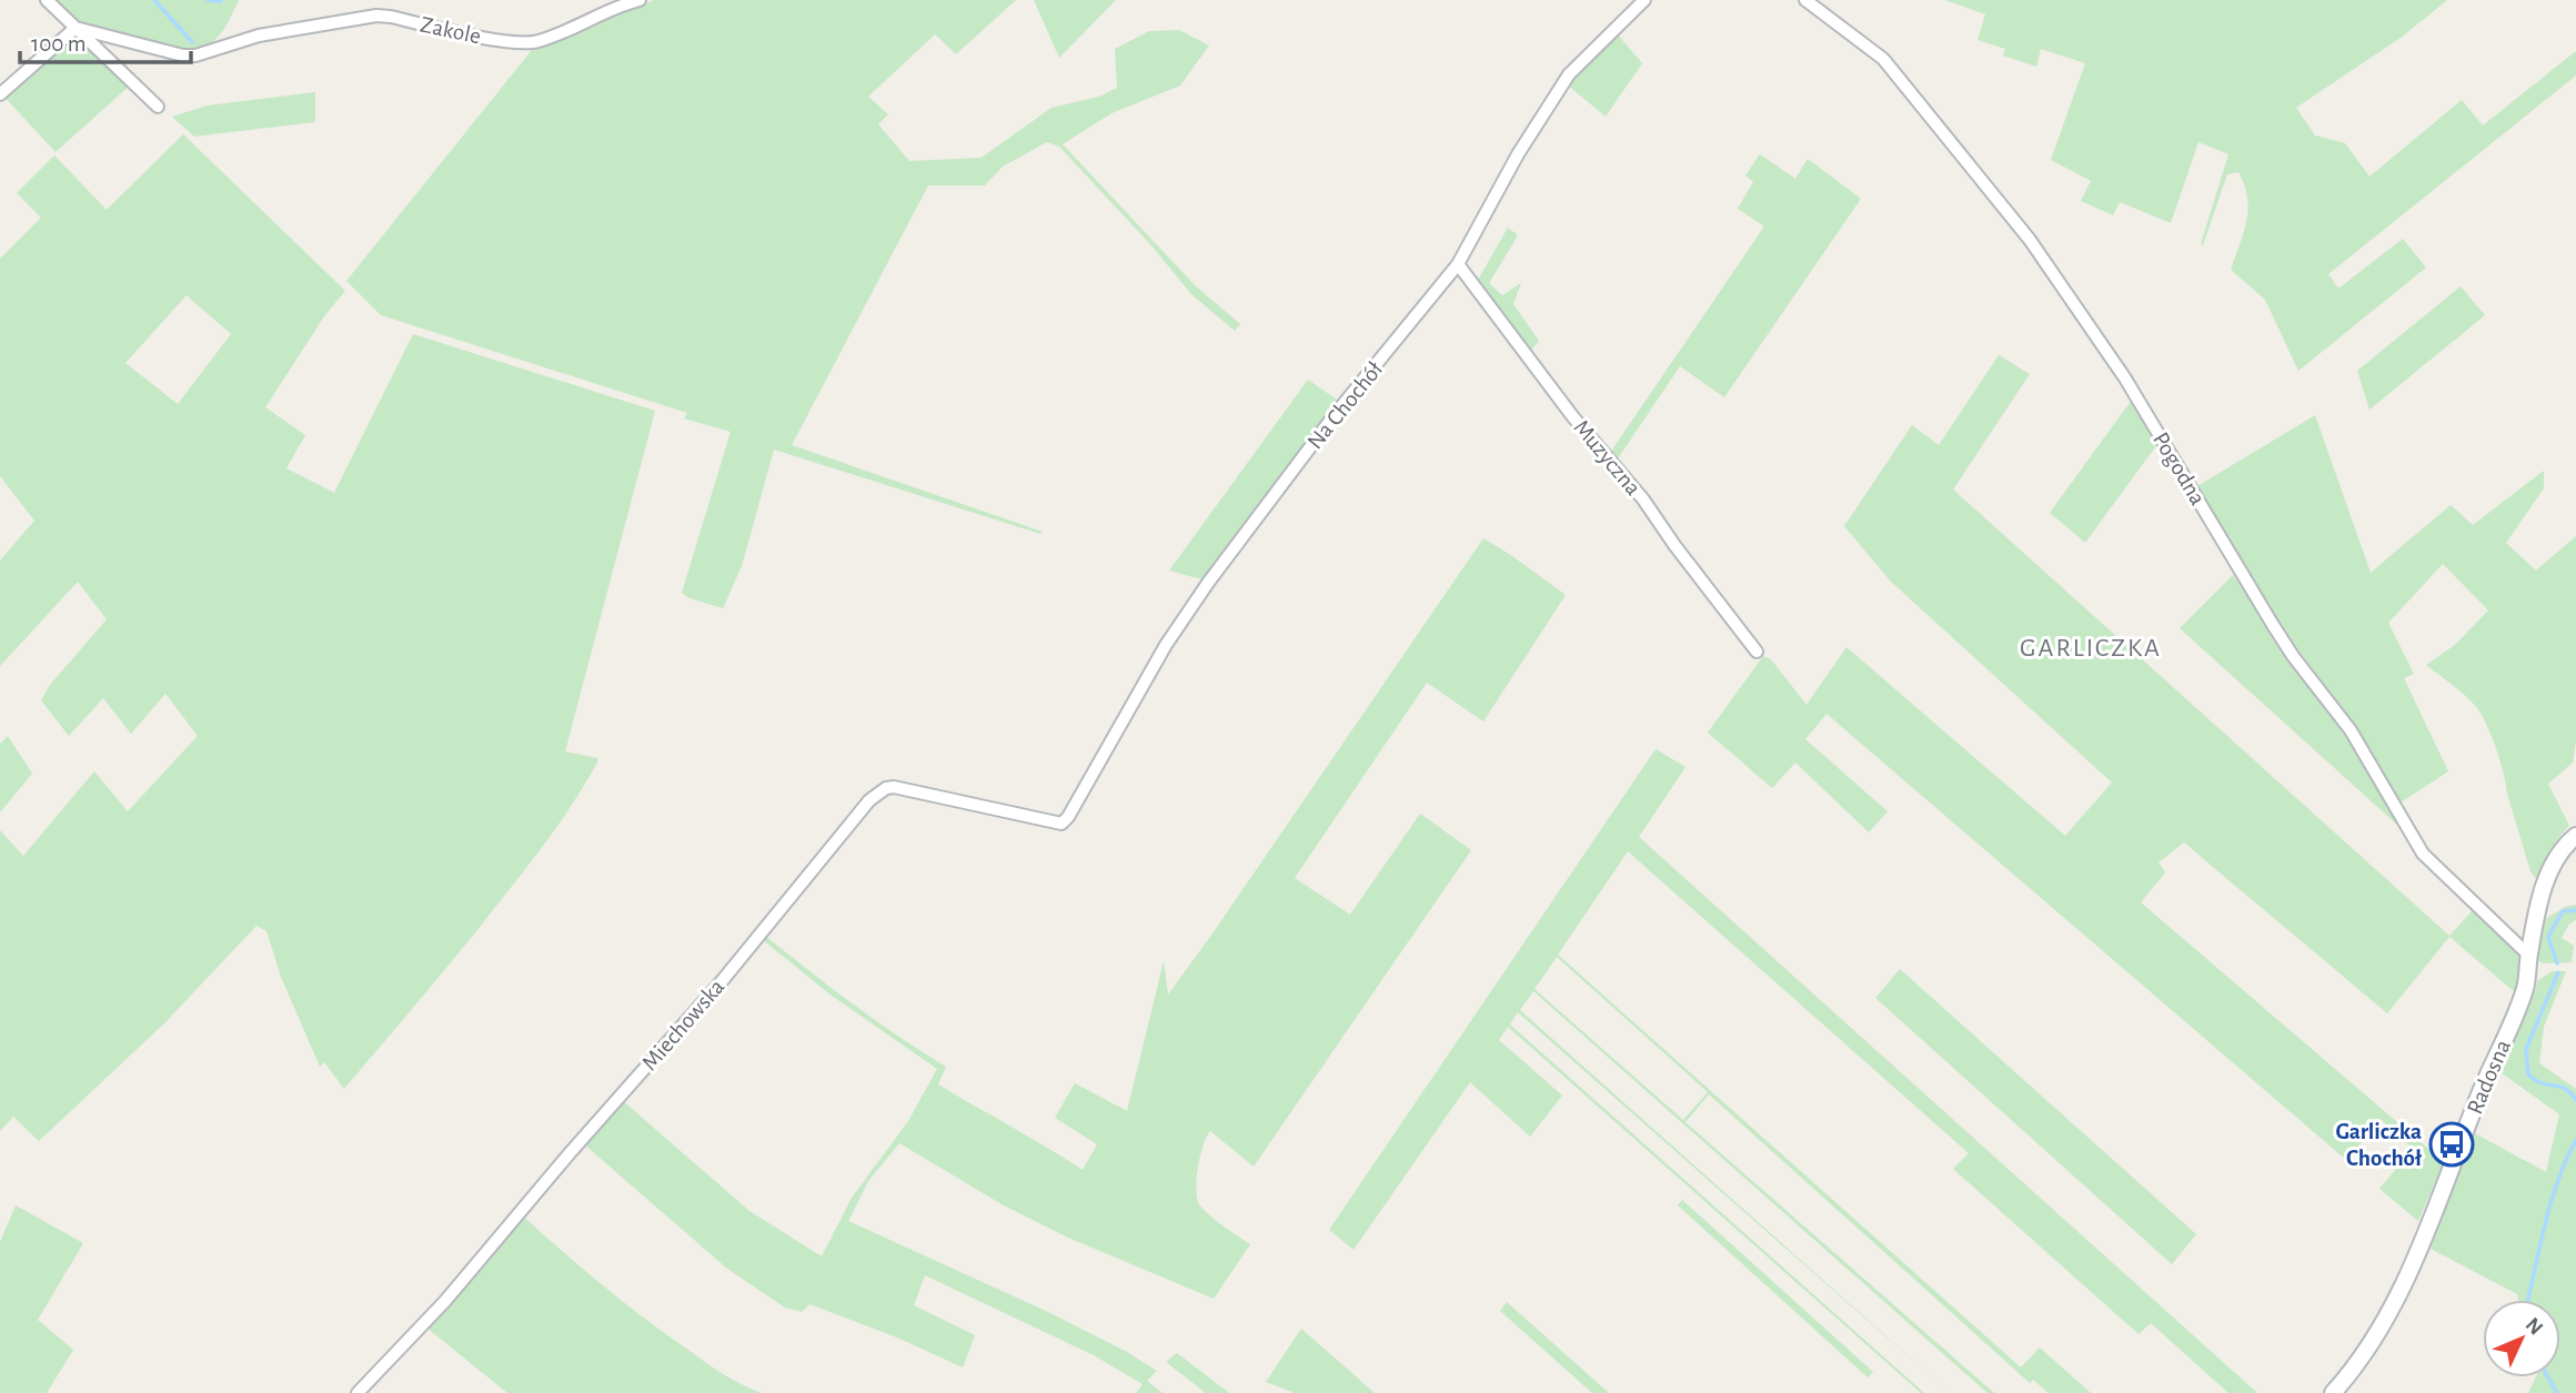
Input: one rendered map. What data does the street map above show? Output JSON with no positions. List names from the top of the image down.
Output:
{
  "streets": {
    "street": [
      "Zakole",
      "Na Chochół",
      "Muzyczna",
      "Pogodna",
      "Miechowska",
      "Radosna"
    ]
  },
  "crossings": [
    ["Na Chochół", "Muzyczna"],
    ["Na Chochół", "Miechowska"],
    ["Pogodna", "Radosna"]
  ],
  "districts": ["GARLICZKA"],
  "places": {
    "bus stop": ["Garliczka Chochół"]
  },
  "scale_bar": "100 m",
  "north": "top right"
}
